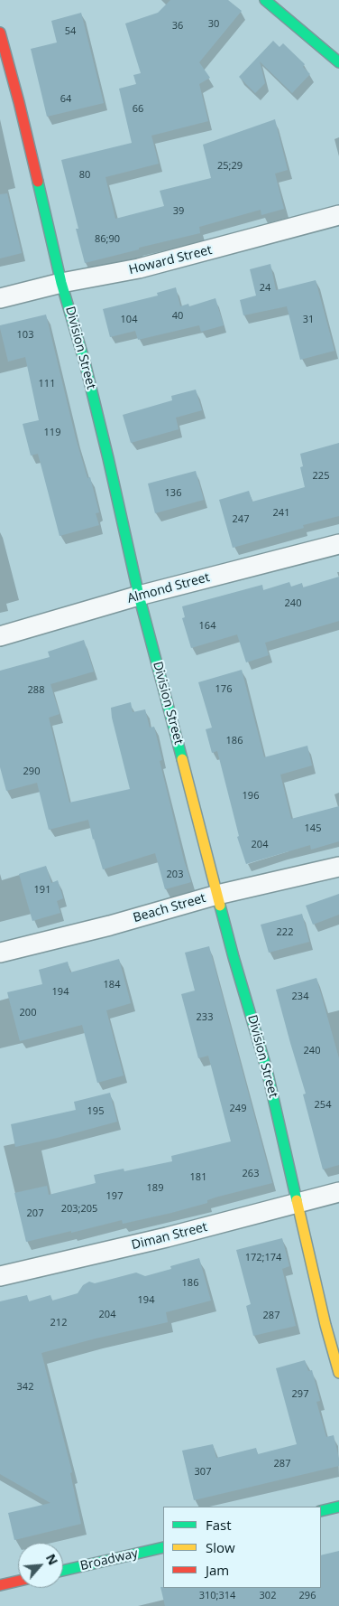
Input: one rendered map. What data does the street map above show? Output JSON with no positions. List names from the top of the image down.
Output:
{
  "streets": {
    "street": [
      "Howard Street",
      "Division Street",
      "Almond Street",
      "Beach Street",
      "Diman Street",
      "Broadway"
    ]
  },
  "crossings": [
    ["Howard Street", "Division Street"],
    ["Division Street", "Almond Street"],
    ["Division Street", "Beach Street"],
    ["Division Street", "Diman Street"]
  ],
  "house_numbers": [
    "30",
    "36",
    "54",
    "64",
    "66",
    "25;29",
    "80",
    "39",
    "86;90",
    "24",
    "40",
    "104",
    "31",
    "103",
    "111",
    "119",
    "225",
    "136",
    "241",
    "247",
    "240",
    "164",
    "176",
    "288",
    "186",
    "290",
    "196",
    "145",
    "204",
    "203",
    "191",
    "222",
    "184",
    "194",
    "234",
    "200",
    "233",
    "240",
    "254",
    "249",
    "195",
    "263",
    "181",
    "189",
    "197",
    "203;205",
    "207",
    "172;174",
    "186",
    "194",
    "204",
    "287",
    "212",
    "342",
    "297",
    "287",
    "307",
    "310;314",
    "302",
    "296"
  ],
  "legend": ["Fast", "Slow", "Jam"],
  "north": "top right"
}
